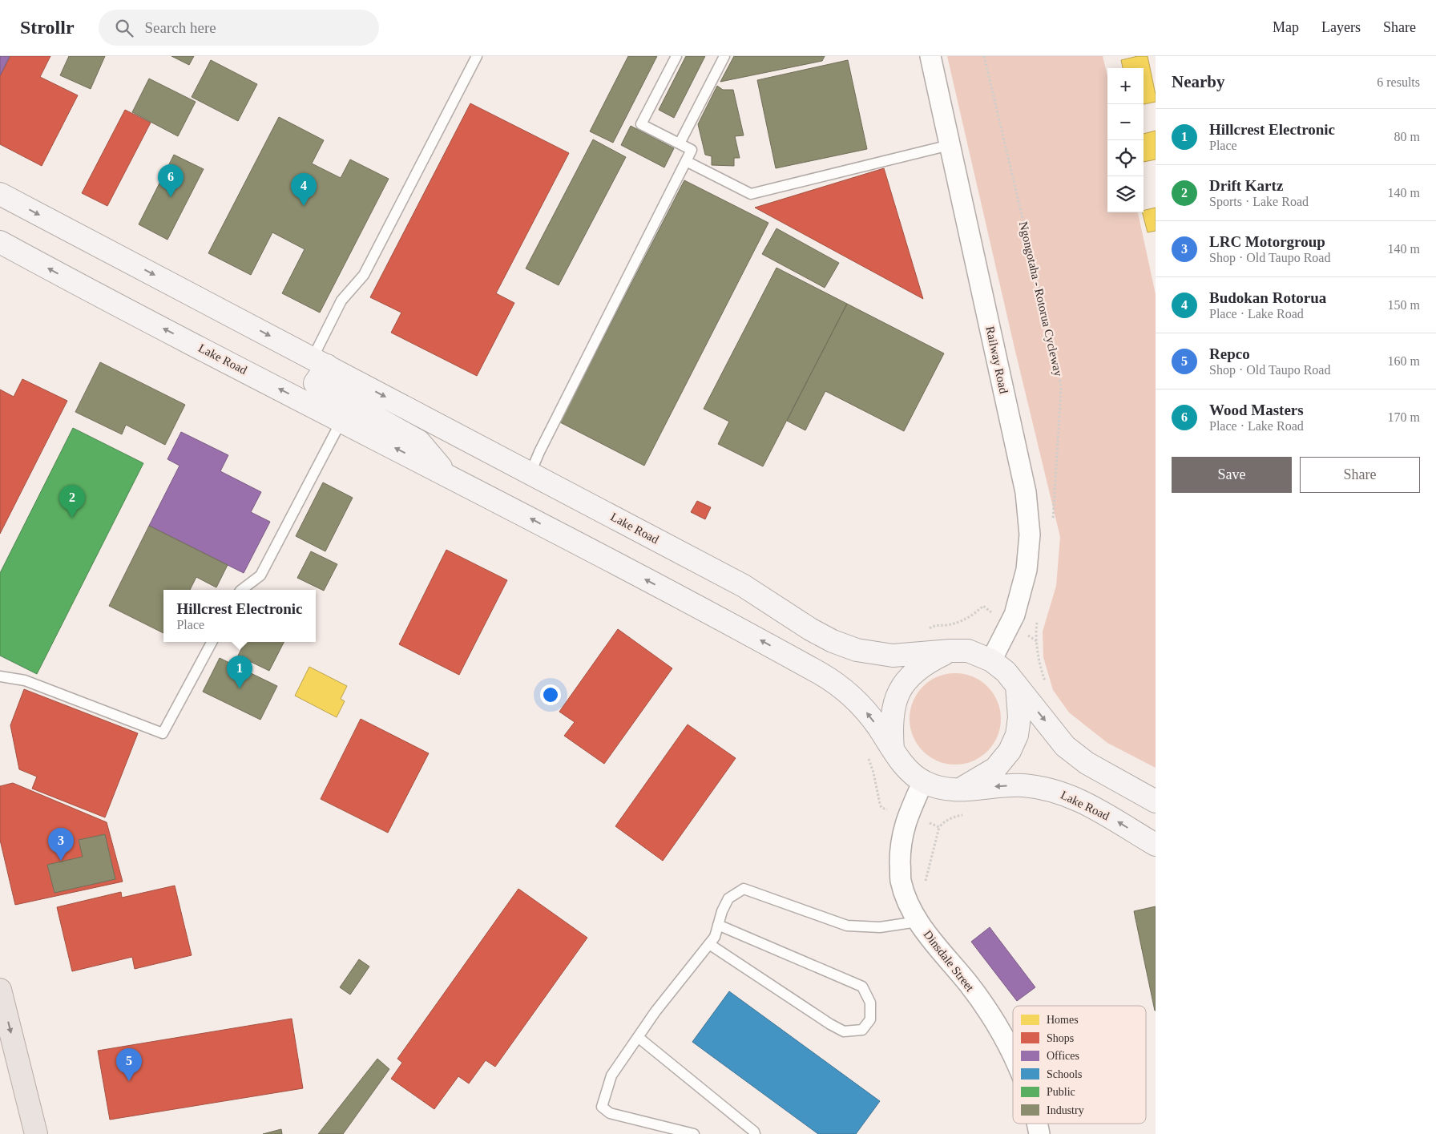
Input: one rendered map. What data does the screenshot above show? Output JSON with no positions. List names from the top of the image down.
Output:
{
  "streets": {
    "main road": ["Lake Road"],
    "street": ["Railway Road", "Dinsdale Street"],
    "path": ["Ngongotaha - Rotorua Cycleway"]
  },
  "crossings": [
    ["Lake Road", "Railway Road"],
    ["Lake Road", "Dinsdale Street"],
    ["Railway Road", "Dinsdale Street"]
  ],
  "legend": [
    "Homes",
    "Shops",
    "Offices",
    "Schools",
    "Public",
    "Industry"
  ],
  "page": {
    "header": "Strollr",
    "search": "Search here",
    "nav": ["Map", "Layers", "Share"],
    "heading": ["Nearby", "6 results"],
    "map_buttons": ["+", "−"],
    "list": [
      {
        "mark": "1",
        "name": "Hillcrest Electronic",
        "note": "Place",
        "value": "80 m"
      },
      {
        "mark": "2",
        "name": "Drift Kartz",
        "note": "Sports · Lake Road",
        "value": "140 m"
      },
      {
        "mark": "3",
        "name": "LRC Motorgroup",
        "note": "Shop · Old Taupo Road",
        "value": "140 m"
      },
      {
        "mark": "4",
        "name": "Budokan Rotorua",
        "note": "Place · Lake Road",
        "value": "150 m"
      },
      {
        "mark": "5",
        "name": "Repco",
        "note": "Shop · Old Taupo Road",
        "value": "160 m"
      },
      {
        "mark": "6",
        "name": "Wood Masters",
        "note": "Place · Lake Road",
        "value": "170 m"
      }
    ],
    "pins": [
      "6",
      "4",
      "2",
      "1",
      "3",
      "5"
    ],
    "buttons": ["Save", "Share"],
    "popup": ["Hillcrest Electronic", "Place"]
  }
}
